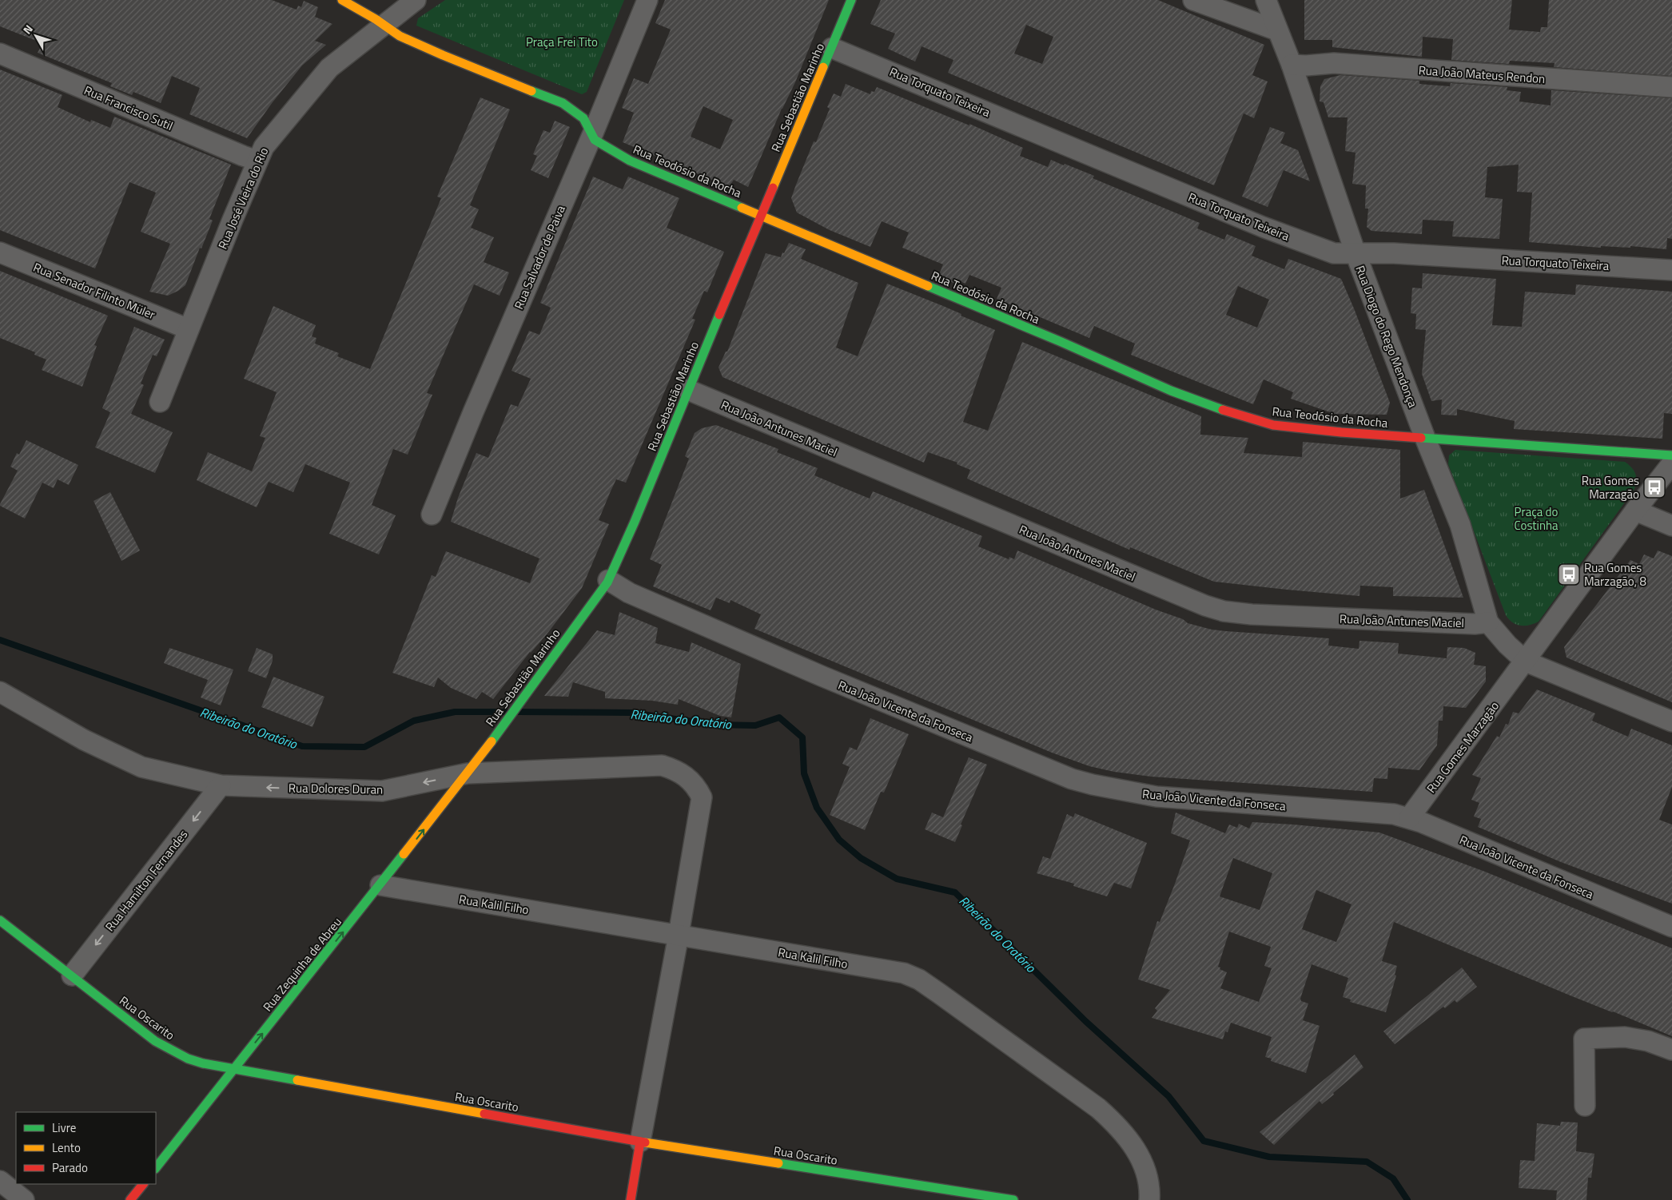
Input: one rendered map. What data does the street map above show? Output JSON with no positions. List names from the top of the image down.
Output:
{
  "streets": {
    "street": [
      "Rua João Mateus Rendon",
      "Rua Torquato Teixeira",
      "Rua Sebastião Marinho",
      "Rua Francisco Sutil",
      "Rua Teodósio da Rocha",
      "Rua José Vieira do Rio",
      "Rua Salvador de Paiva",
      "Rua Senador Filinto Müler",
      "Rua Diogo do Rego Mendonça",
      "Rua João Antunes Maciel",
      "Rua João Vicente da Fonseca",
      "Rua Gomes Marzagão",
      "Rua Dolores Duran",
      "Rua Hamilton Fernandes",
      "Rua Kalil Filho",
      "Rua Zequinha de Abreu",
      "Rua Oscarito"
    ]
  },
  "crossings": [
    ["Rua João Mateus Rendon", "Rua Diogo do Rego Mendonça"],
    ["Rua Torquato Teixeira", "Rua Sebastião Marinho"],
    ["Rua Torquato Teixeira", "Rua Diogo do Rego Mendonça"],
    ["Rua Sebastião Marinho", "Rua Teodósio da Rocha"],
    ["Rua Sebastião Marinho", "Rua João Antunes Maciel"],
    ["Rua Sebastião Marinho", "Rua João Vicente da Fonseca"],
    ["Rua Sebastião Marinho", "Rua Dolores Duran"],
    ["Rua Sebastião Marinho", "Rua Zequinha de Abreu"],
    ["Rua Francisco Sutil", "Rua José Vieira do Rio"],
    ["Rua Teodósio da Rocha", "Rua José Vieira do Rio"],
    ["Rua Teodósio da Rocha", "Rua Salvador de Paiva"],
    ["Rua Teodósio da Rocha", "Rua Diogo do Rego Mendonça"],
    ["Rua José Vieira do Rio", "Rua Senador Filinto Müler"],
    ["Rua Diogo do Rego Mendonça", "Rua João Antunes Maciel"],
    ["Rua Diogo do Rego Mendonça", "Rua Gomes Marzagão"],
    ["Rua João Vicente da Fonseca", "Rua Gomes Marzagão"],
    ["Rua Dolores Duran", "Rua Hamilton Fernandes"],
    ["Rua Dolores Duran", "Rua Kalil Filho"],
    ["Rua Dolores Duran", "Rua Zequinha de Abreu"],
    ["Rua Hamilton Fernandes", "Rua Oscarito"],
    ["Rua Kalil Filho", "Rua Zequinha de Abreu"],
    ["Rua Zequinha de Abreu", "Rua Oscarito"]
  ],
  "one_way": ["Rua Hamilton Fernandes", "Rua Zequinha de Abreu"],
  "water": ["Ribeirão do Oratório"],
  "parks": ["Praça Frei Tito", "Praça do Costinha"],
  "places": {
    "bus stop": ["Rua Gomes Marzagão", "Rua Gomes Marzagão, 8"]
  },
  "legend": ["Livre", "Lento", "Parado"],
  "north": "top left"
}
